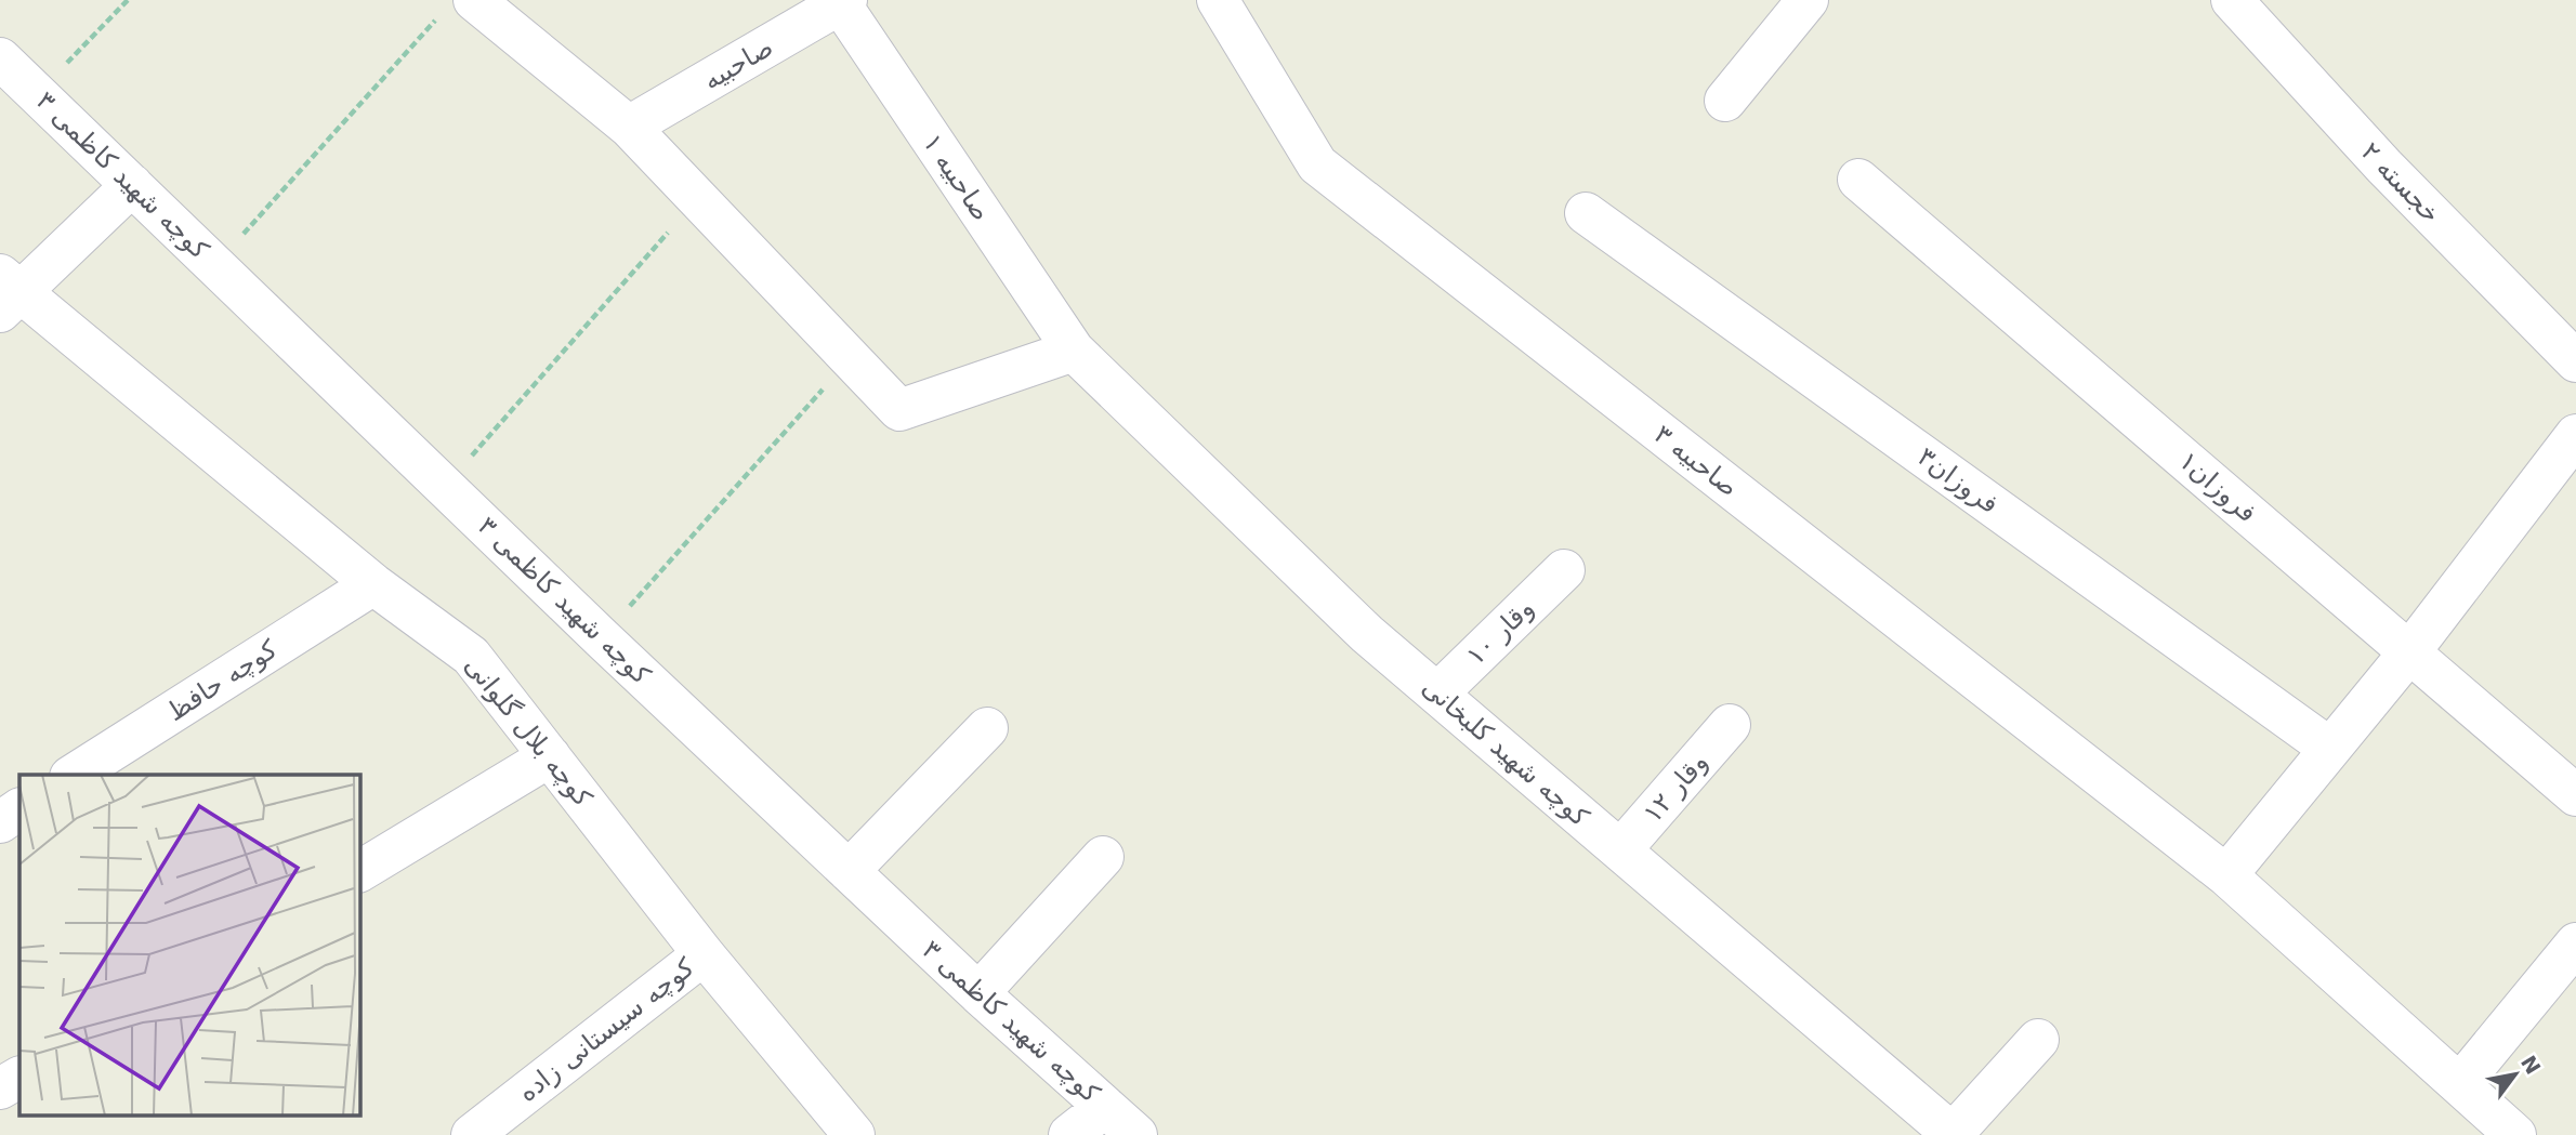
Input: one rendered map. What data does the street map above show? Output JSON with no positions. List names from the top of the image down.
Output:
{
  "streets": {
    "street": [
      "صاحبیه",
      "کوچه شهید کاظمی ۳",
      "صاحبیه ۱",
      "خجسته ۲",
      "صاحبیه ۳",
      "فروزان۳",
      "فروزان۱",
      "وقار ۱۰",
      "کوچه حافظ",
      "کوچه بلال گلوانی",
      "کوچه شهید کلبخانی",
      "وقار ۱۲",
      "کوچه سیستانی زاده"
    ]
  },
  "crossings": [
    ["صاحبیه", "صاحبیه ۱"],
    ["صاحبیه ۱", "کوچه شهید کلبخانی"],
    ["وقار ۱۰", "کوچه شهید کلبخانی"],
    ["کوچه حافظ", "کوچه بلال گلوانی"],
    ["کوچه بلال گلوانی", "کوچه سیستانی زاده"],
    ["کوچه شهید کلبخانی", "وقار ۱۲"]
  ],
  "north": "top right"
}
